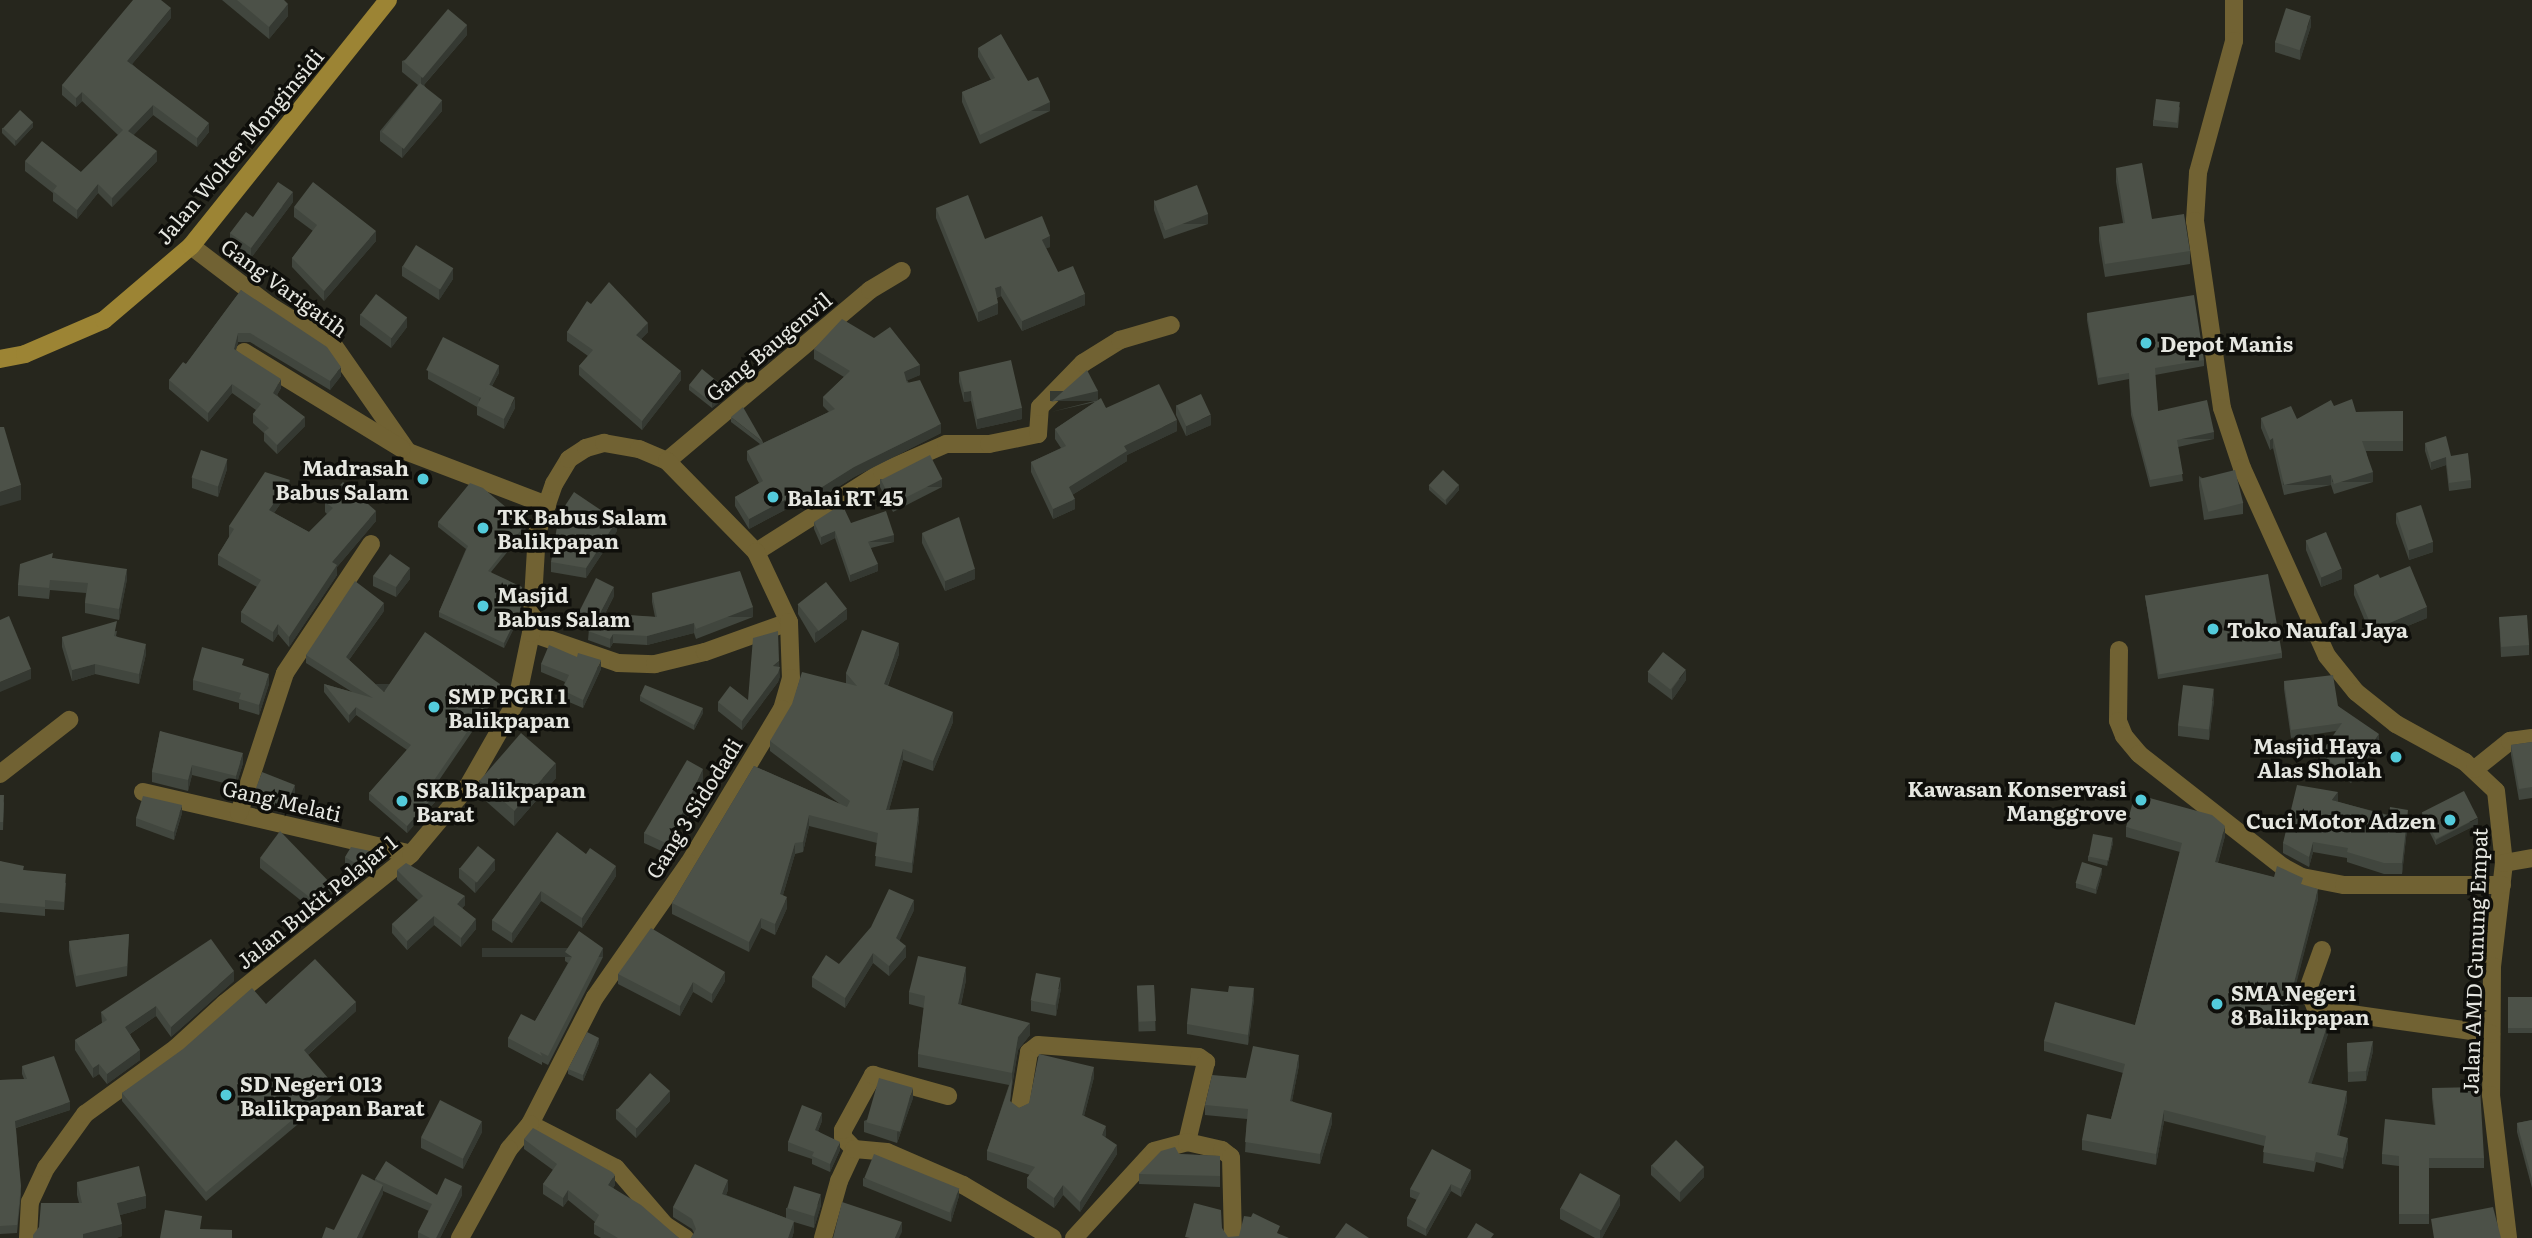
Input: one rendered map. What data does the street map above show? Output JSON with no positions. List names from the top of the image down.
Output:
{
  "streets": {
    "main road": ["Jalan Wolter Monginsidi"],
    "street": [
      "Gang Varigatih",
      "Gang Baugenvil",
      "Gang Melati",
      "Gang 3 Sidodadi",
      "Jalan Bukit Pelajar 1",
      "Jalan AMD Gunung Empat"
    ]
  },
  "crossings": [
    ["Jalan Wolter Monginsidi", "Gang Varigatih"],
    ["Gang Baugenvil", "Gang 3 Sidodadi"],
    ["Gang Melati", "Jalan Bukit Pelajar 1"],
    ["Gang 3 Sidodadi", "Jalan Bukit Pelajar 1"]
  ],
  "places": [
    "Depot Manis",
    "Madrasah Babus Salam",
    "Balai RT 45",
    "TK Babus Salam Balikpapan",
    "Masjid Babus Salam",
    "Toko Naufal Jaya",
    "SMP PGRI 1 Balikpapan",
    "Masjid Haya Alas Sholah",
    "Kawasan Konservasi Manggrove",
    "SKB Balikpapan Barat",
    "Cuci Motor Adzen",
    "SMA Negeri 8 Balikpapan",
    "SD Negeri 013 Balikpapan Barat"
  ]
}
